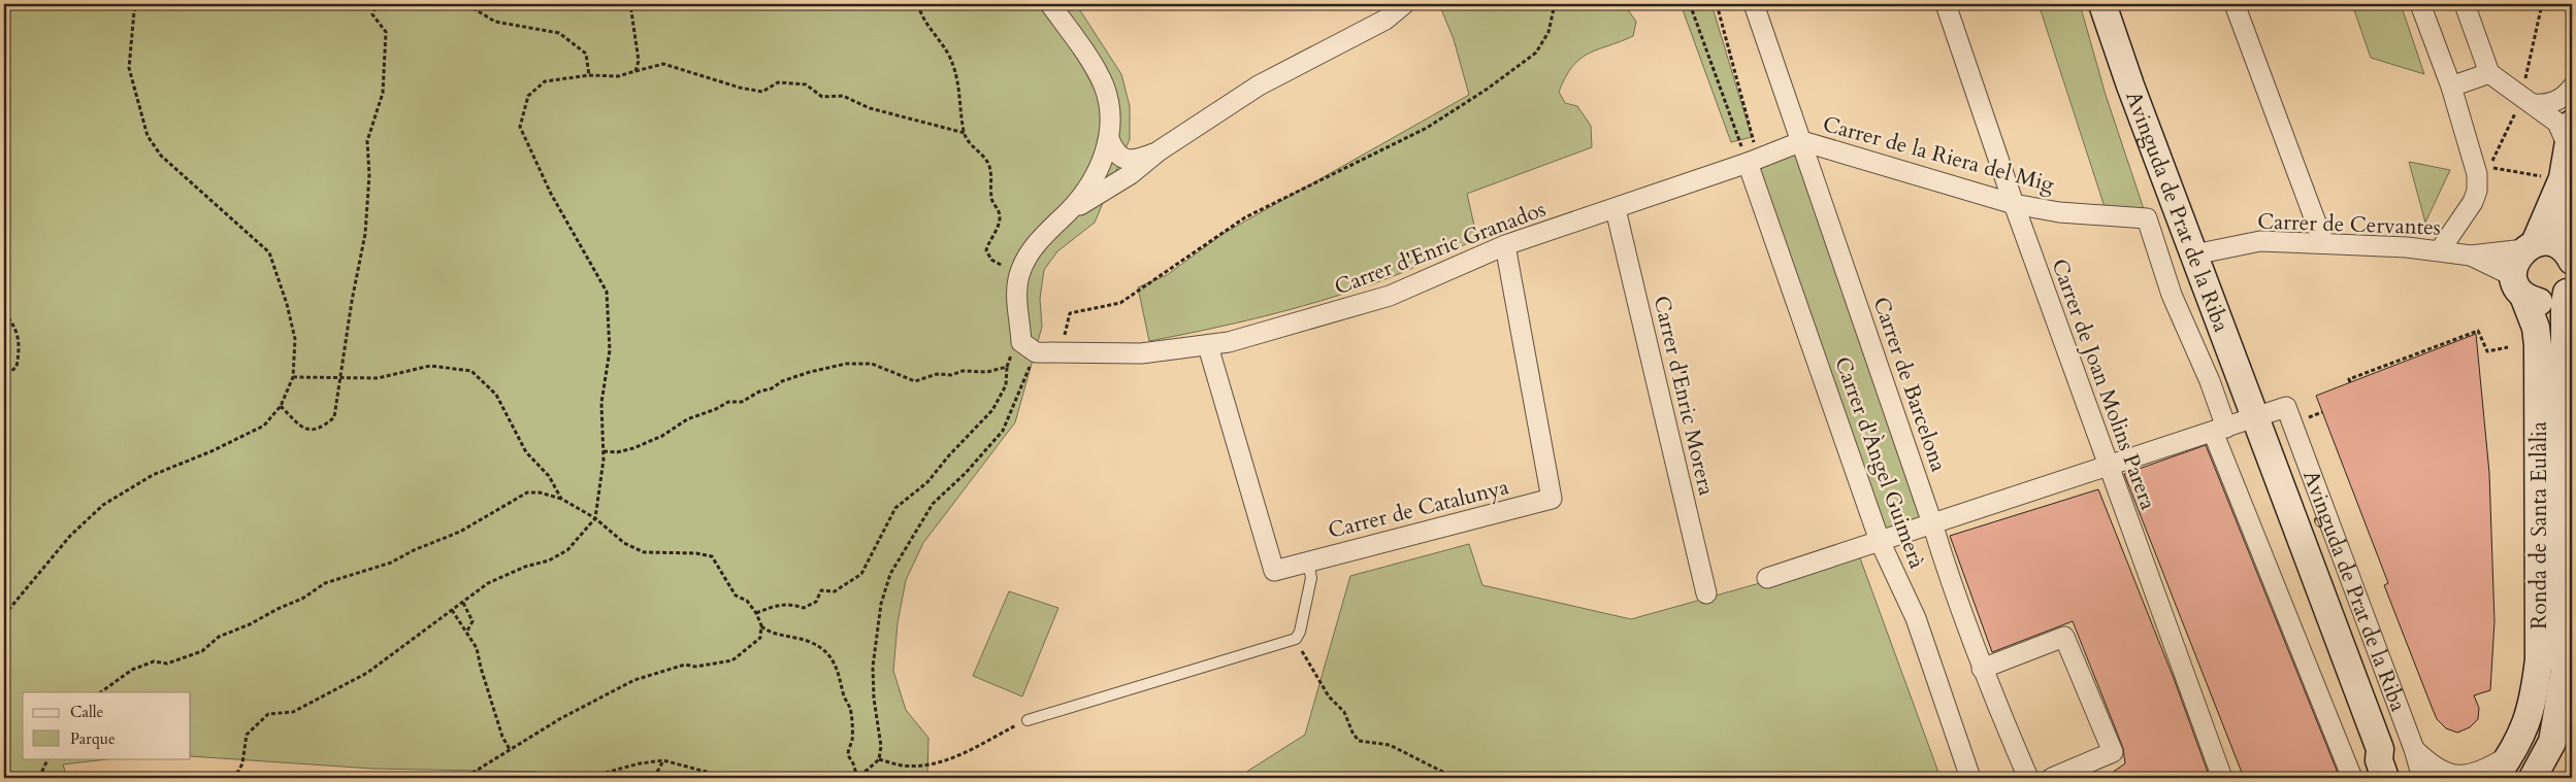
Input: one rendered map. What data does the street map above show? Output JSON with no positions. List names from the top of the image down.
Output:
{
  "streets": {
    "main road": ["Avinguda de Prat de la Riba", "Ronda de Santa Eulàlia"],
    "street": [
      "Carrer de la Riera del Mig",
      "Carrer de Cervantes",
      "Carrer d'Enric Granados",
      "Carrer de Barcelona",
      "Carrer de Joan Molins Parera",
      "Carrer d'Enric Morera",
      "Carrer d'Àngel Guimerà",
      "Carrer de Catalunya"
    ]
  },
  "crossings": [
    ["Carrer de la Riera del Mig", "Carrer d'Enric Granados"],
    ["Carrer de la Riera del Mig", "Carrer de Barcelona"],
    ["Carrer de la Riera del Mig", "Carrer de Joan Molins Parera"],
    ["Avinguda de Prat de la Riba", "Carrer de Cervantes"],
    ["Carrer de Cervantes", "Ronda de Santa Eulàlia"],
    ["Carrer d'Enric Granados", "Carrer de Barcelona"],
    ["Carrer d'Enric Granados", "Carrer d'Enric Morera"],
    ["Carrer d'Enric Granados", "Carrer d'Àngel Guimerà"],
    ["Carrer d'Enric Granados", "Carrer de Catalunya"]
  ],
  "legend": ["Calle", "Parque"]
}
